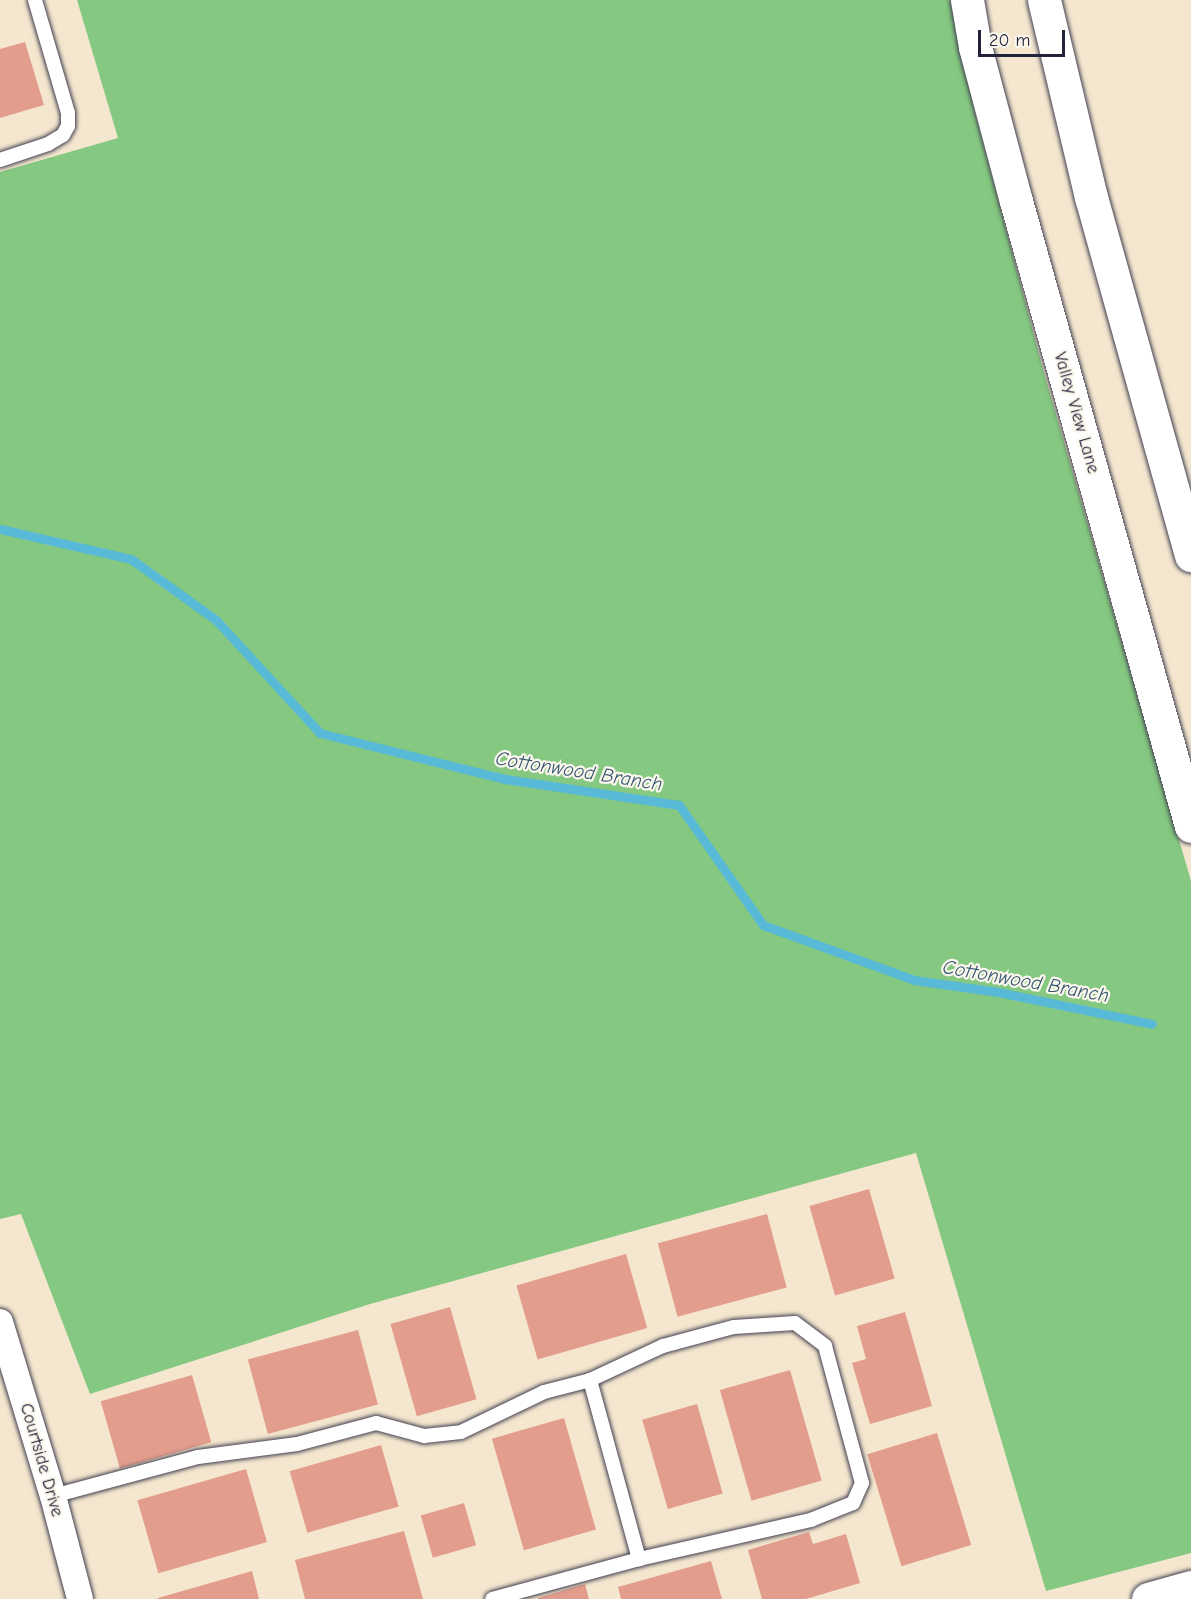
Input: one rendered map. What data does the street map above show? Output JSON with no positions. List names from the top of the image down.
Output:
{
  "streets": {
    "main road": ["Valley View Lane"],
    "street": ["Courtside Drive"]
  },
  "water": ["Cottonwood Branch"],
  "scale_bar": "20 m"
}
